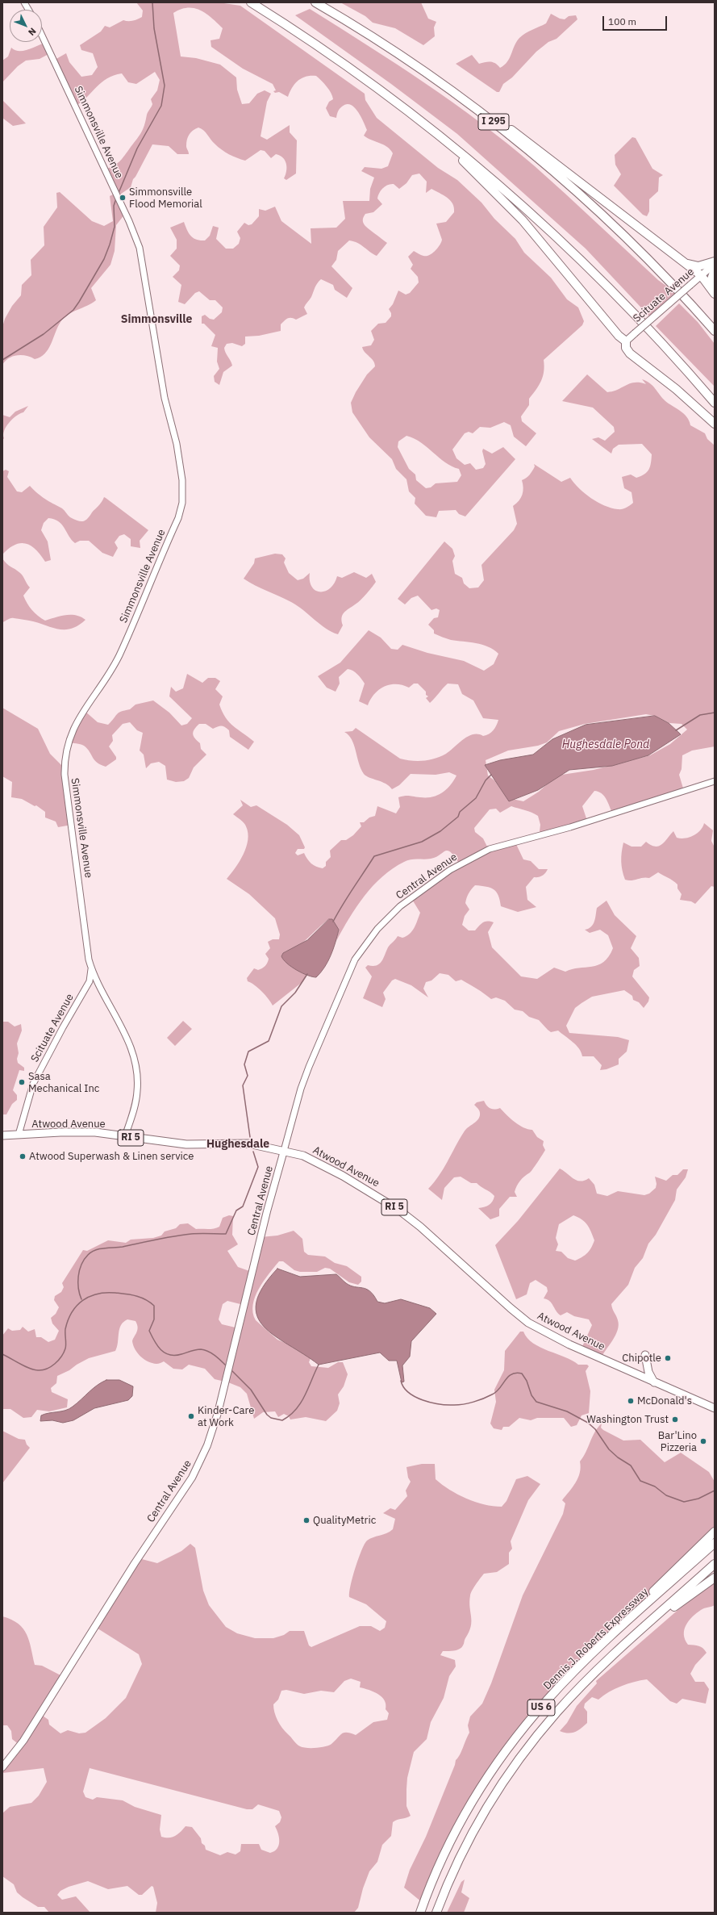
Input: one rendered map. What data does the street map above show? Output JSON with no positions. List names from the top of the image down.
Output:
{
  "streets": {
    "highway": ["I 295", "Dennis J. Roberts Expressway", "US 6"],
    "main road": [
      "Scituate Avenue",
      "Central Avenue",
      "Atwood Avenue",
      "RI 5"
    ],
    "street": ["Simmonsville Avenue"]
  },
  "crossings": [
    ["Simmonsville Avenue", "Scituate Avenue"],
    ["Simmonsville Avenue", "Atwood Avenue"],
    ["Scituate Avenue", "Atwood Avenue"],
    ["Central Avenue", "Atwood Avenue"]
  ],
  "districts": ["Simmonsville", "Hughesdale"],
  "water": ["Hughesdale Pond"],
  "places": [
    "Simmonsville Flood Memorial",
    "Sasa Mechanical Inc",
    "Atwood Superwash & Linen service",
    "Chipotle",
    "McDonald's",
    "Kinder-Care at Work",
    "Washington Trust",
    "Bar'Lino Pizzeria",
    "QualityMetric"
  ],
  "scale_bar": "100 m",
  "north": "bottom right"
}
